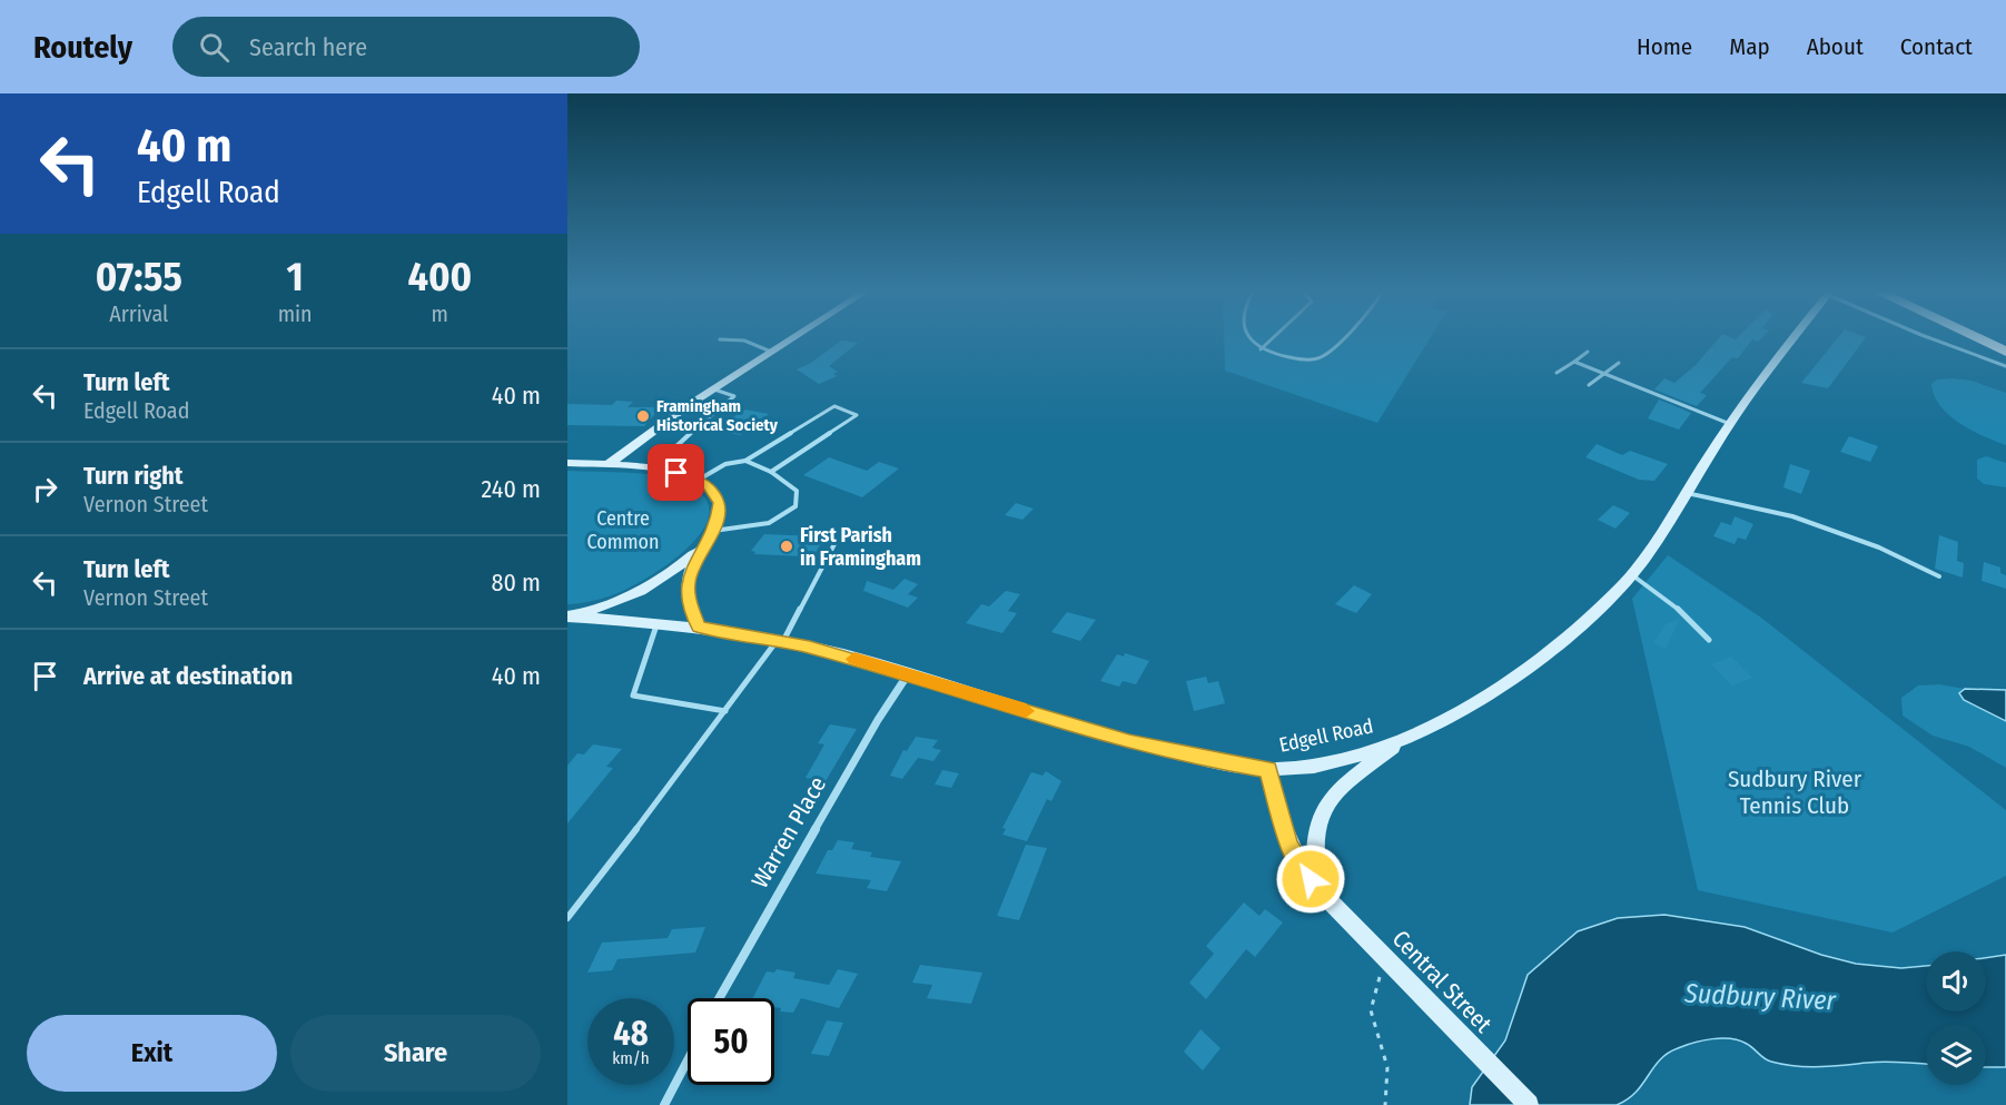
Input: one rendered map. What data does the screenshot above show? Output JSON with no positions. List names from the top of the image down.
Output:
{
  "streets": {
    "main road": ["Edgell Road", "Central Street"],
    "street": ["Warren Place"]
  },
  "crossings": [
    ["Edgell Road", "Warren Place"],
    ["Edgell Road", "Central Street"]
  ],
  "water": ["Sudbury River"],
  "parks": ["Centre Common", "Sudbury River Tennis Club"],
  "places": ["Framingham Historical Society", "First Parish in Framingham"],
  "page": {
    "header": "Routely",
    "search": "Search here",
    "nav": [
      "Home",
      "Map",
      "About",
      "Contact"
    ],
    "turn": ["40 m", "Edgell Road"],
    "eta": [
      "07:55",
      "Arrival",
      "1",
      "min",
      "400",
      "m"
    ],
    "list": [
      {
        "name": "Turn left",
        "note": "Edgell Road",
        "value": "40 m"
      },
      {
        "name": "Turn right",
        "note": "Vernon Street",
        "value": "240 m"
      },
      {
        "name": "Turn left",
        "note": "Vernon Street",
        "value": "80 m"
      },
      {
        "name": "Arrive at destination",
        "value": "40 m"
      }
    ],
    "speed": "48 km/h",
    "limit": "50",
    "buttons": ["Exit", "Share"]
  }
}
